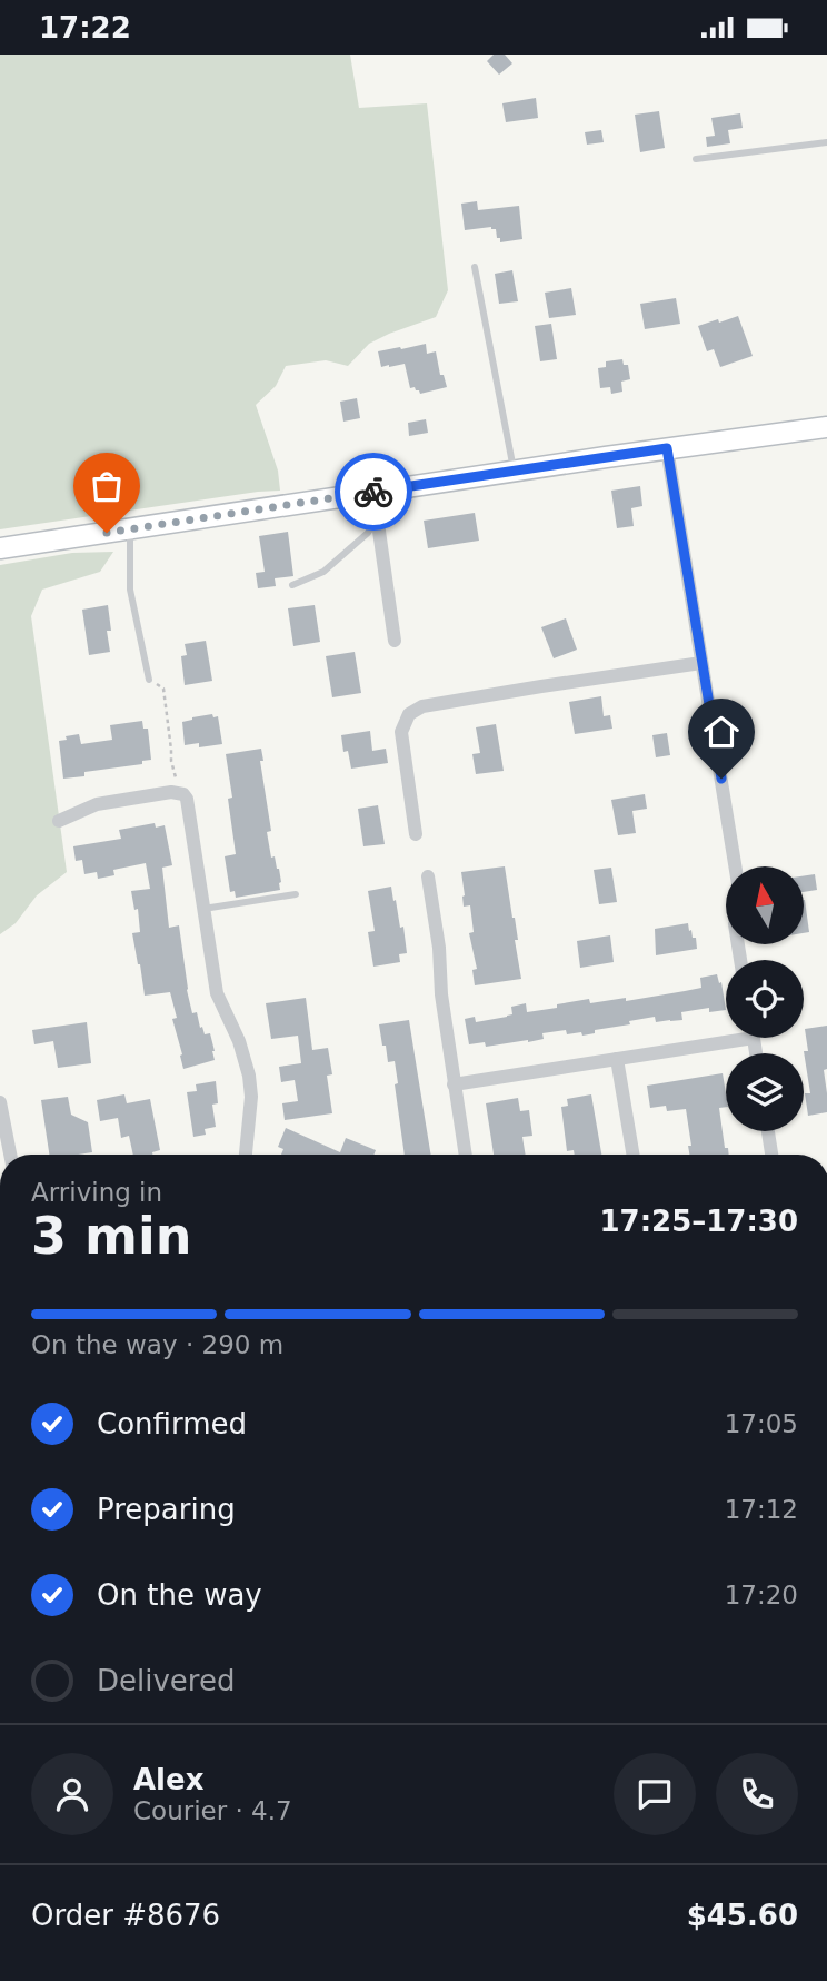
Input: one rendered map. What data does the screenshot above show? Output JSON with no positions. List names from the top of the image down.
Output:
{
  "north": "top",
  "page": {
    "status": "17:22",
    "heading": ["3 min", "Arriving in", "17:25–17:30"],
    "panel": [
      "Alex",
      "Courier · 4.7",
      "Order #8676",
      "$45.60"
    ],
    "bar": "On the way · 290 m",
    "list": [
      ["Confirmed", "17:05"],
      ["Preparing", "17:12"],
      ["On the way", "17:20"],
      "Delivered"
    ]
  }
}
